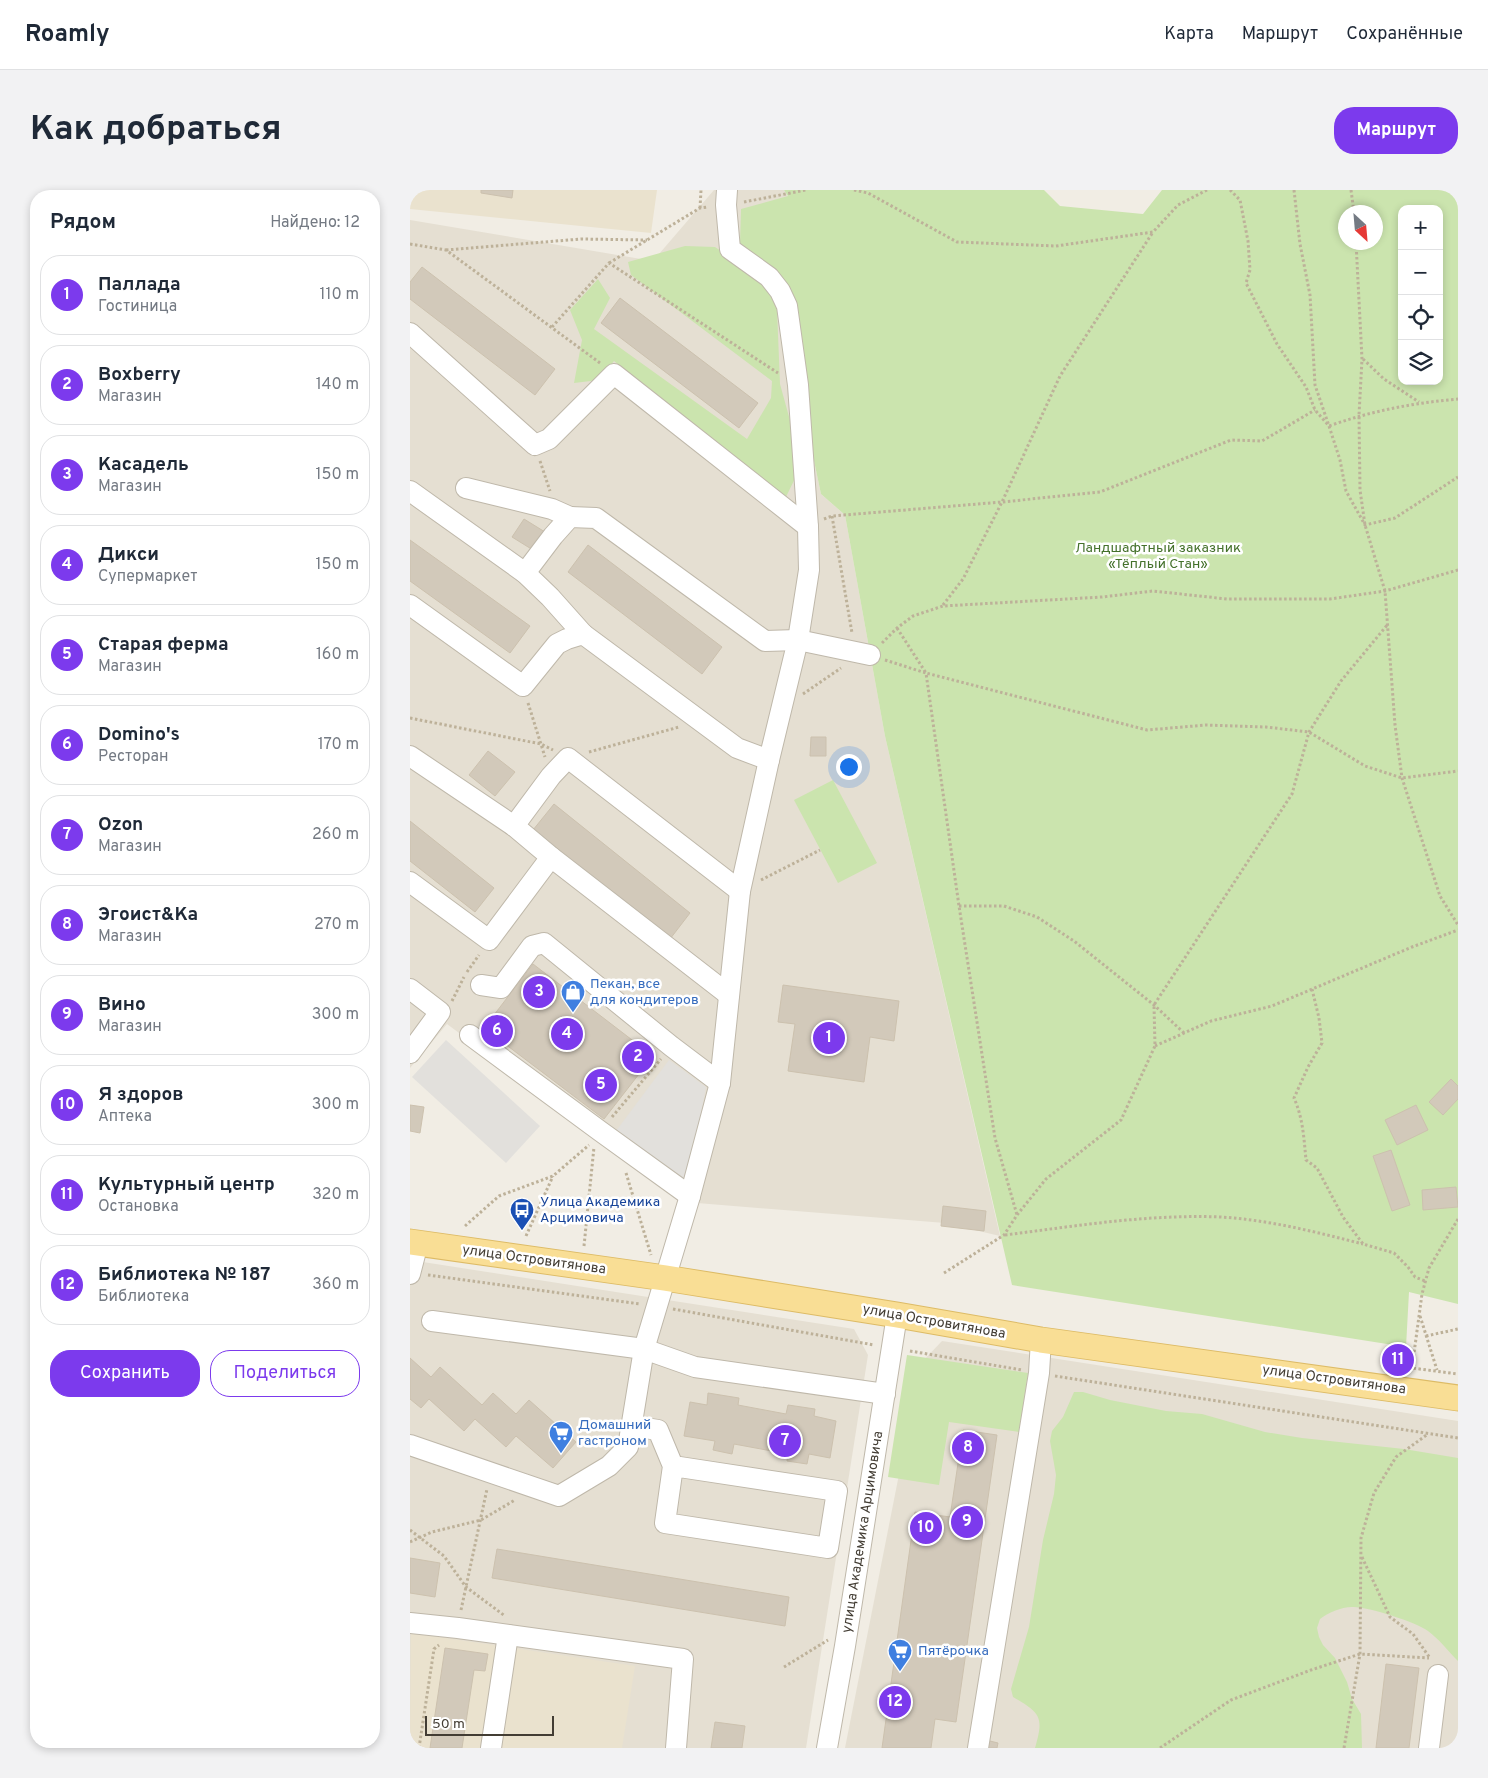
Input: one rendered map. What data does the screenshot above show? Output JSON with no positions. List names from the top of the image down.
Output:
{
  "streets": {
    "main road": ["улица Островитянова"],
    "street": ["улица Академика Арцимовича"]
  },
  "crossings": [
    ["улица Островитянова", "улица Академика Арцимовича"]
  ],
  "parks": ["Ландшафтный заказник «Тёплый Стан»"],
  "places": {
    "shop": ["Пекан, все для кондитеров"],
    "bus stop": ["Улица Академика Арцимовича"],
    "supermarket": ["Домашний гастроном", "Пятёрочка"]
  },
  "scale_bar": "50 m",
  "north": "bottom right",
  "page": {
    "header": "Roamly",
    "nav": ["Карта", "Маршрут", "Сохранённые"],
    "buttons": [
      "Маршрут",
      ["Сохранить", "Поделиться"]
    ],
    "title": "Как добраться",
    "heading": ["Рядом", "Найдено: 12"],
    "map_buttons": ["+", "−"],
    "list": [
      {
        "mark": "1",
        "name": "Паллада",
        "note": "Гостиница",
        "value": "110 m"
      },
      {
        "mark": "2",
        "name": "Boxberry",
        "note": "Магазин",
        "value": "140 m"
      },
      {
        "mark": "3",
        "name": "Касадель",
        "note": "Магазин",
        "value": "150 m"
      },
      {
        "mark": "4",
        "name": "Дикси",
        "note": "Супермаркет",
        "value": "150 m"
      },
      {
        "mark": "5",
        "name": "Старая ферма",
        "note": "Магазин",
        "value": "160 m"
      },
      {
        "mark": "6",
        "name": "Domino's",
        "note": "Ресторан",
        "value": "170 m"
      },
      {
        "mark": "7",
        "name": "Ozon",
        "note": "Магазин",
        "value": "260 m"
      },
      {
        "mark": "8",
        "name": "Эгоист&Ка",
        "note": "Магазин",
        "value": "270 m"
      },
      {
        "mark": "9",
        "name": "Вино",
        "note": "Магазин",
        "value": "300 m"
      },
      {
        "mark": "10",
        "name": "Я здоров",
        "note": "Аптека",
        "value": "300 m"
      },
      {
        "mark": "11",
        "name": "Культурный центр",
        "note": "Остановка",
        "value": "320 m"
      },
      {
        "mark": "12",
        "name": "Библиотека № 187",
        "note": "Библиотека",
        "value": "360 m"
      }
    ],
    "pins": [
      "3",
      "6",
      "4",
      "1",
      "2",
      "5",
      "11",
      "7",
      "8",
      "9",
      "10",
      "12"
    ],
    "scale": "50 m"
  }
}
